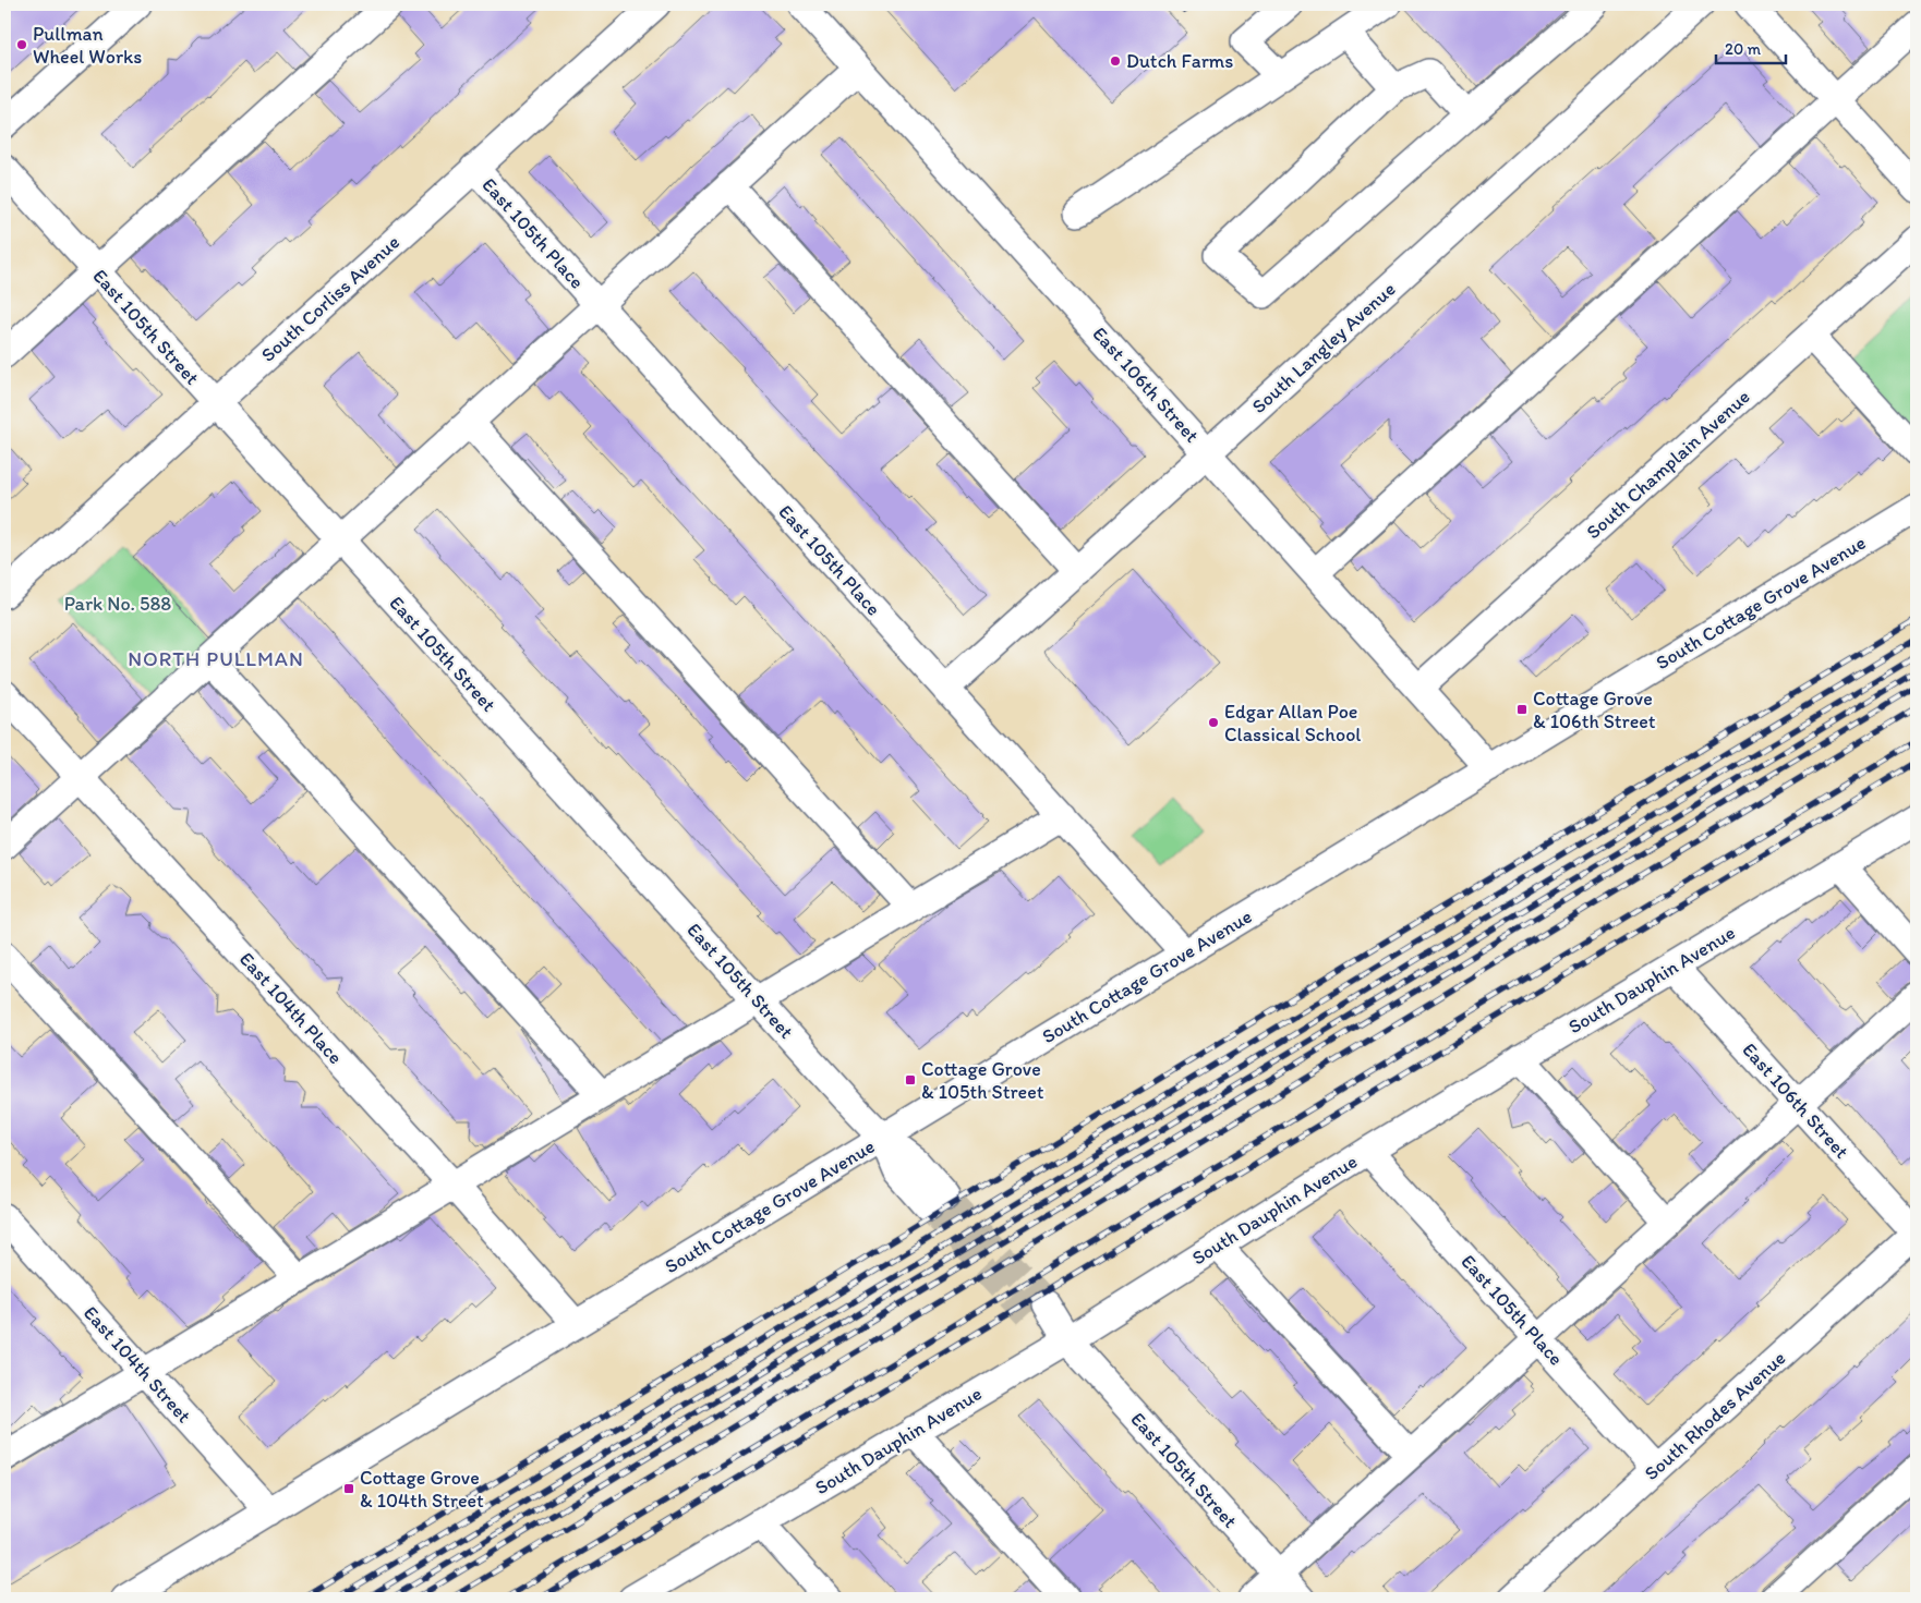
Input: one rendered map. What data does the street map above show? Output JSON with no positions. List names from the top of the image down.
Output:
{
  "streets": {
    "street": [
      "East 105th Place",
      "South Corliss Avenue",
      "East 105th Street",
      "South Langley Avenue",
      "East 106th Street",
      "South Champlain Avenue",
      "South Cottage Grove Avenue",
      "South Dauphin Avenue",
      "East 104th Place",
      "East 104th Street",
      "South Rhodes Avenue"
    ]
  },
  "crossings": [
    ["East 105th Place", "South Corliss Avenue"],
    ["East 105th Place", "South Langley Avenue"],
    ["East 105th Place", "South Cottage Grove Avenue"],
    ["East 105th Place", "South Dauphin Avenue"],
    ["East 105th Place", "South Rhodes Avenue"],
    ["South Corliss Avenue", "East 105th Street"],
    ["East 105th Street", "South Cottage Grove Avenue"],
    ["East 105th Street", "South Dauphin Avenue"],
    ["South Langley Avenue", "East 106th Street"],
    ["East 106th Street", "South Champlain Avenue"],
    ["East 106th Street", "South Cottage Grove Avenue"],
    ["East 106th Street", "South Dauphin Avenue"],
    ["East 106th Street", "South Rhodes Avenue"],
    ["South Cottage Grove Avenue", "East 104th Place"],
    ["South Cottage Grove Avenue", "East 104th Street"]
  ],
  "districts": ["NORTH PULLMAN"],
  "parks": ["Park No. 588"],
  "places": {
    "other": ["Pullman Wheel Works", "Dutch Farms", "Edgar Allan Poe Classical School"],
    "transit": ["Cottage Grove & 106th Street", "Cottage Grove & 105th Street", "Cottage Grove & 104th Street"]
  },
  "scale_bar": "20 m"
}
